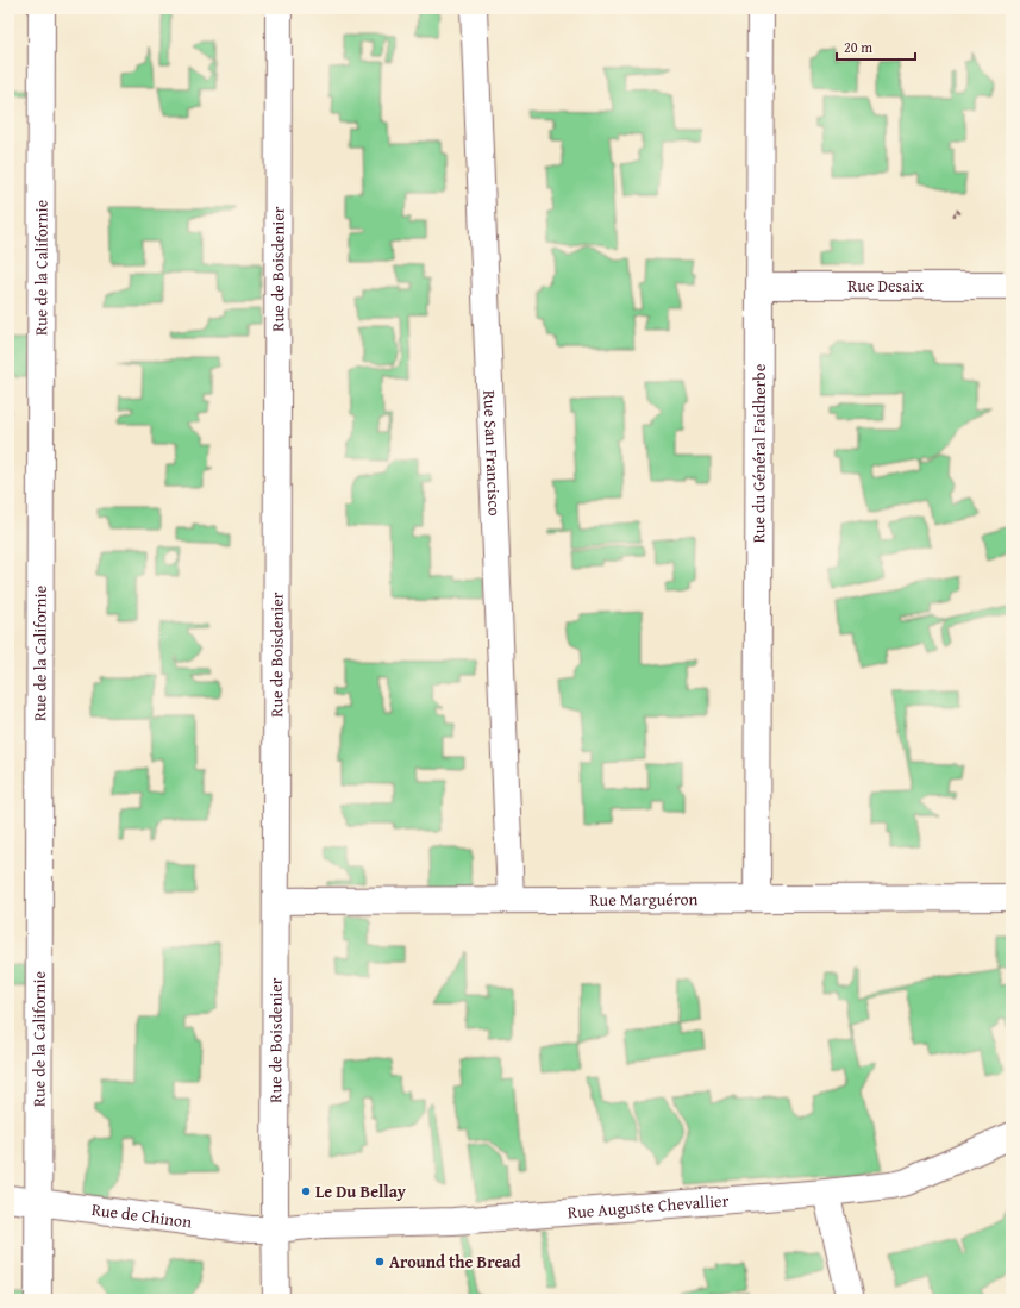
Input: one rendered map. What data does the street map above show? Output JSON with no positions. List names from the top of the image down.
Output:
{
  "streets": {
    "street": [
      "Rue de la Californie",
      "Rue de Boisdenier",
      "Rue Desaix",
      "Rue San Francisco",
      "Rue du Général Faidherbe",
      "Rue Marguéron",
      "Rue Auguste Chevallier",
      "Rue de Chinon"
    ]
  },
  "crossings": [
    ["Rue de la Californie", "Rue de Chinon"],
    ["Rue de Boisdenier", "Rue Marguéron"],
    ["Rue de Boisdenier", "Rue Auguste Chevallier"],
    ["Rue de Boisdenier", "Rue de Chinon"],
    ["Rue Desaix", "Rue du Général Faidherbe"],
    ["Rue San Francisco", "Rue Marguéron"],
    ["Rue du Général Faidherbe", "Rue Marguéron"],
    ["Rue Auguste Chevallier", "Rue de Chinon"]
  ],
  "places": ["Le Du Bellay", "Around the Bread"],
  "scale_bar": "20 m"
}
